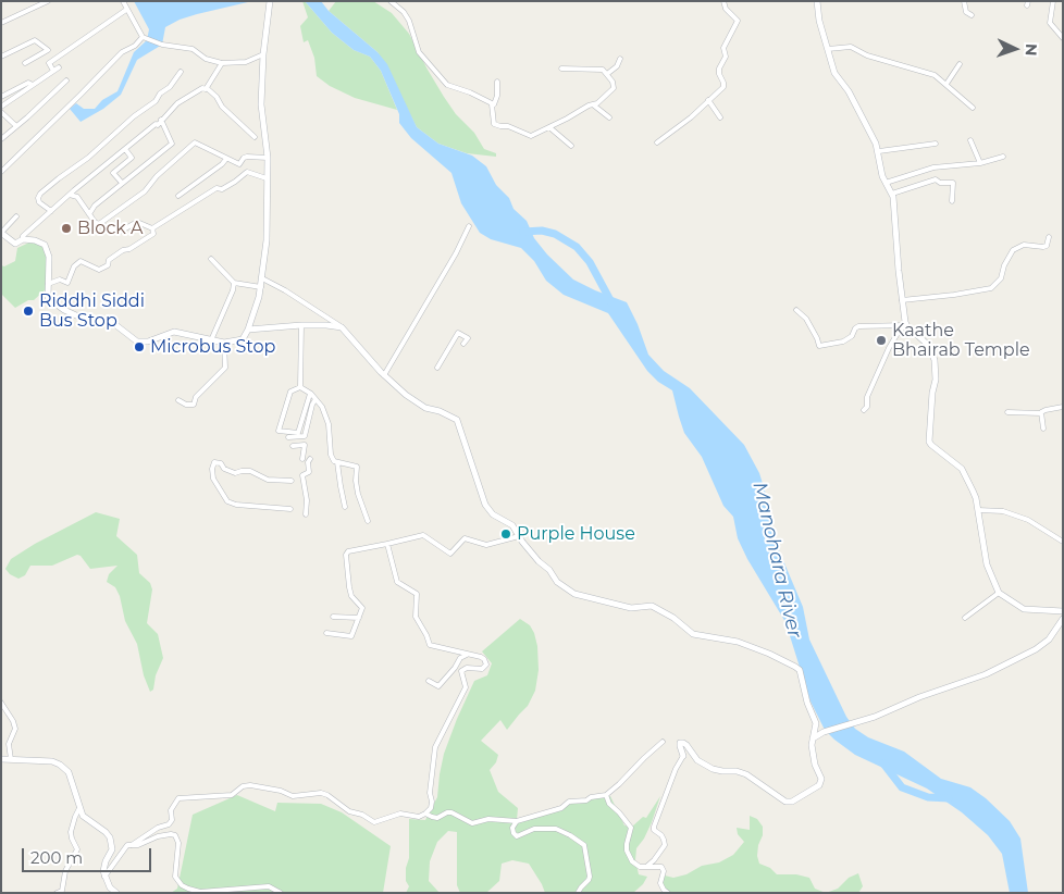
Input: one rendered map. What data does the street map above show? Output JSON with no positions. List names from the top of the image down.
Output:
{
  "water": ["Manohara River"],
  "places": [
    "Block A",
    "Riddhi Siddi Bus Stop",
    "Kaathe Bhairab Temple",
    "Microbus Stop",
    "Purple House"
  ],
  "scale_bar": "200 m",
  "north": "right"
}
